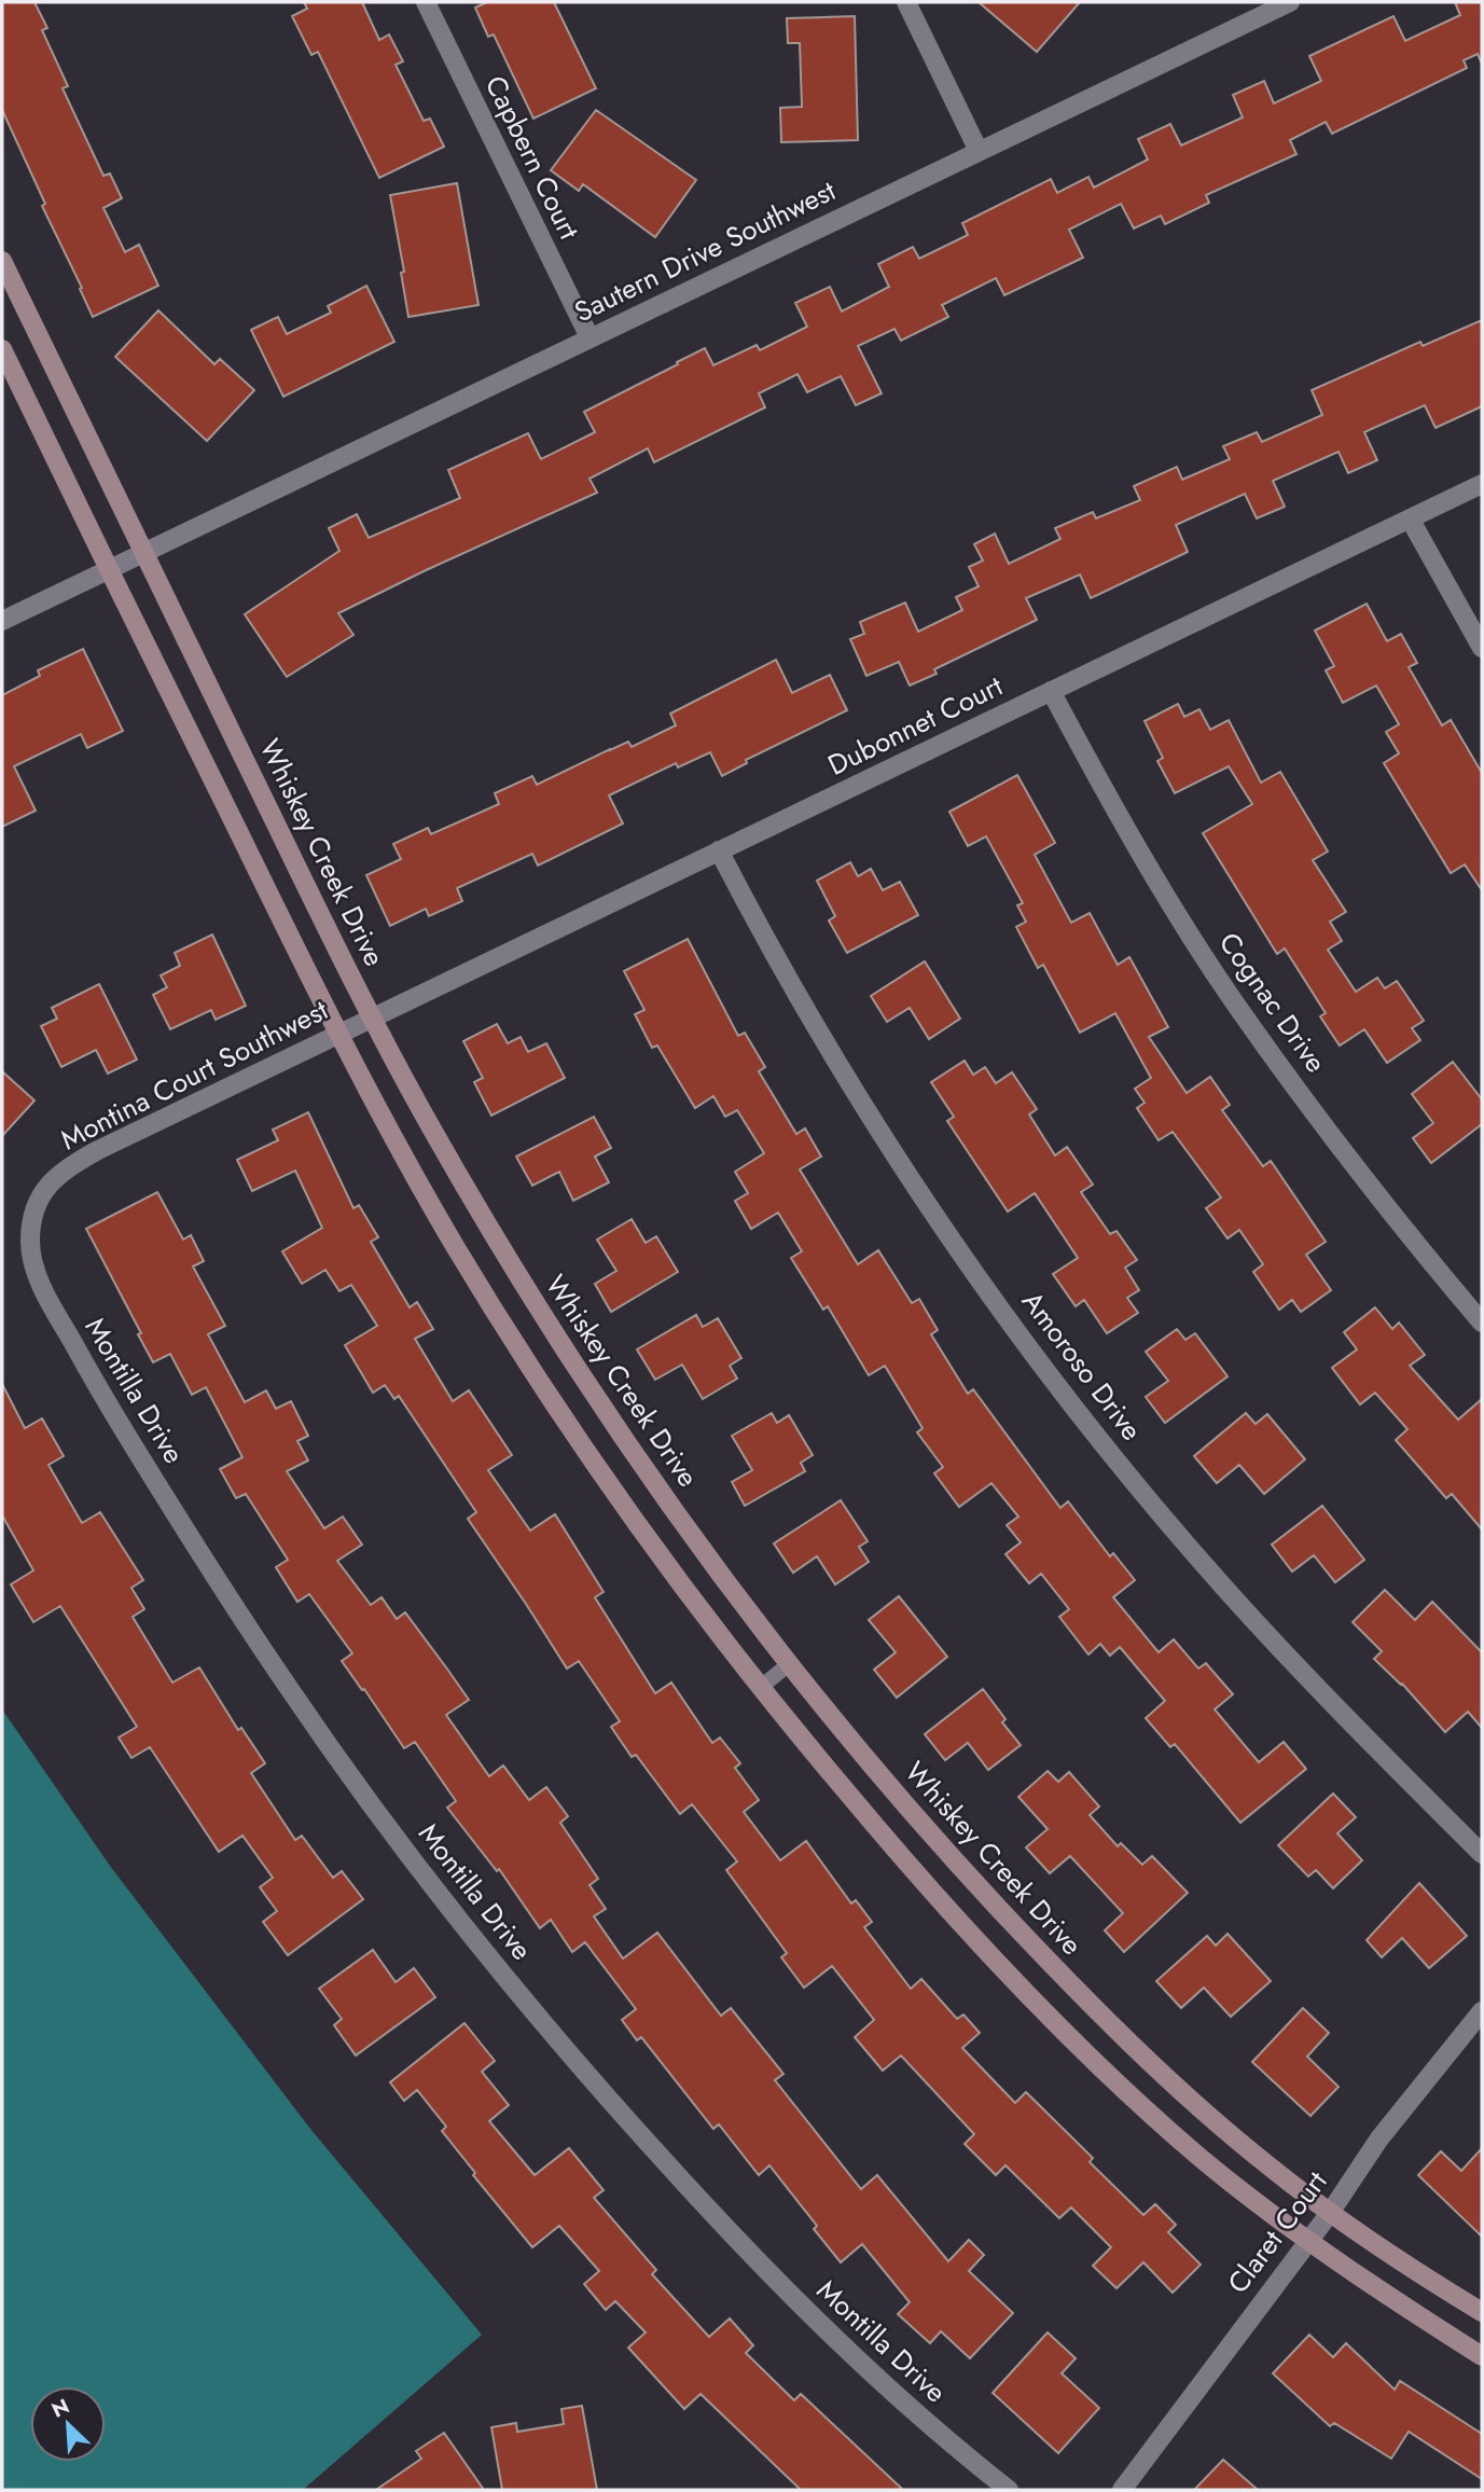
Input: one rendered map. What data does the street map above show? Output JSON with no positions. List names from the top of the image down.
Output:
{
  "streets": {
    "street": [
      "Capbern Court",
      "Sautern Drive Southwest",
      "Dubonnet Court",
      "Whiskey Creek Drive",
      "Cognac Drive",
      "Montina Court Southwest",
      "Amoroso Drive",
      "Montilla Drive",
      "Claret Court"
    ]
  },
  "crossings": [
    ["Capbern Court", "Sautern Drive Southwest"],
    ["Sautern Drive Southwest", "Whiskey Creek Drive"],
    ["Dubonnet Court", "Whiskey Creek Drive"],
    ["Dubonnet Court", "Cognac Drive"],
    ["Dubonnet Court", "Montina Court Southwest"],
    ["Dubonnet Court", "Amoroso Drive"],
    ["Whiskey Creek Drive", "Montina Court Southwest"],
    ["Whiskey Creek Drive", "Claret Court"],
    ["Montina Court Southwest", "Montilla Drive"]
  ],
  "north": "top left"
}
